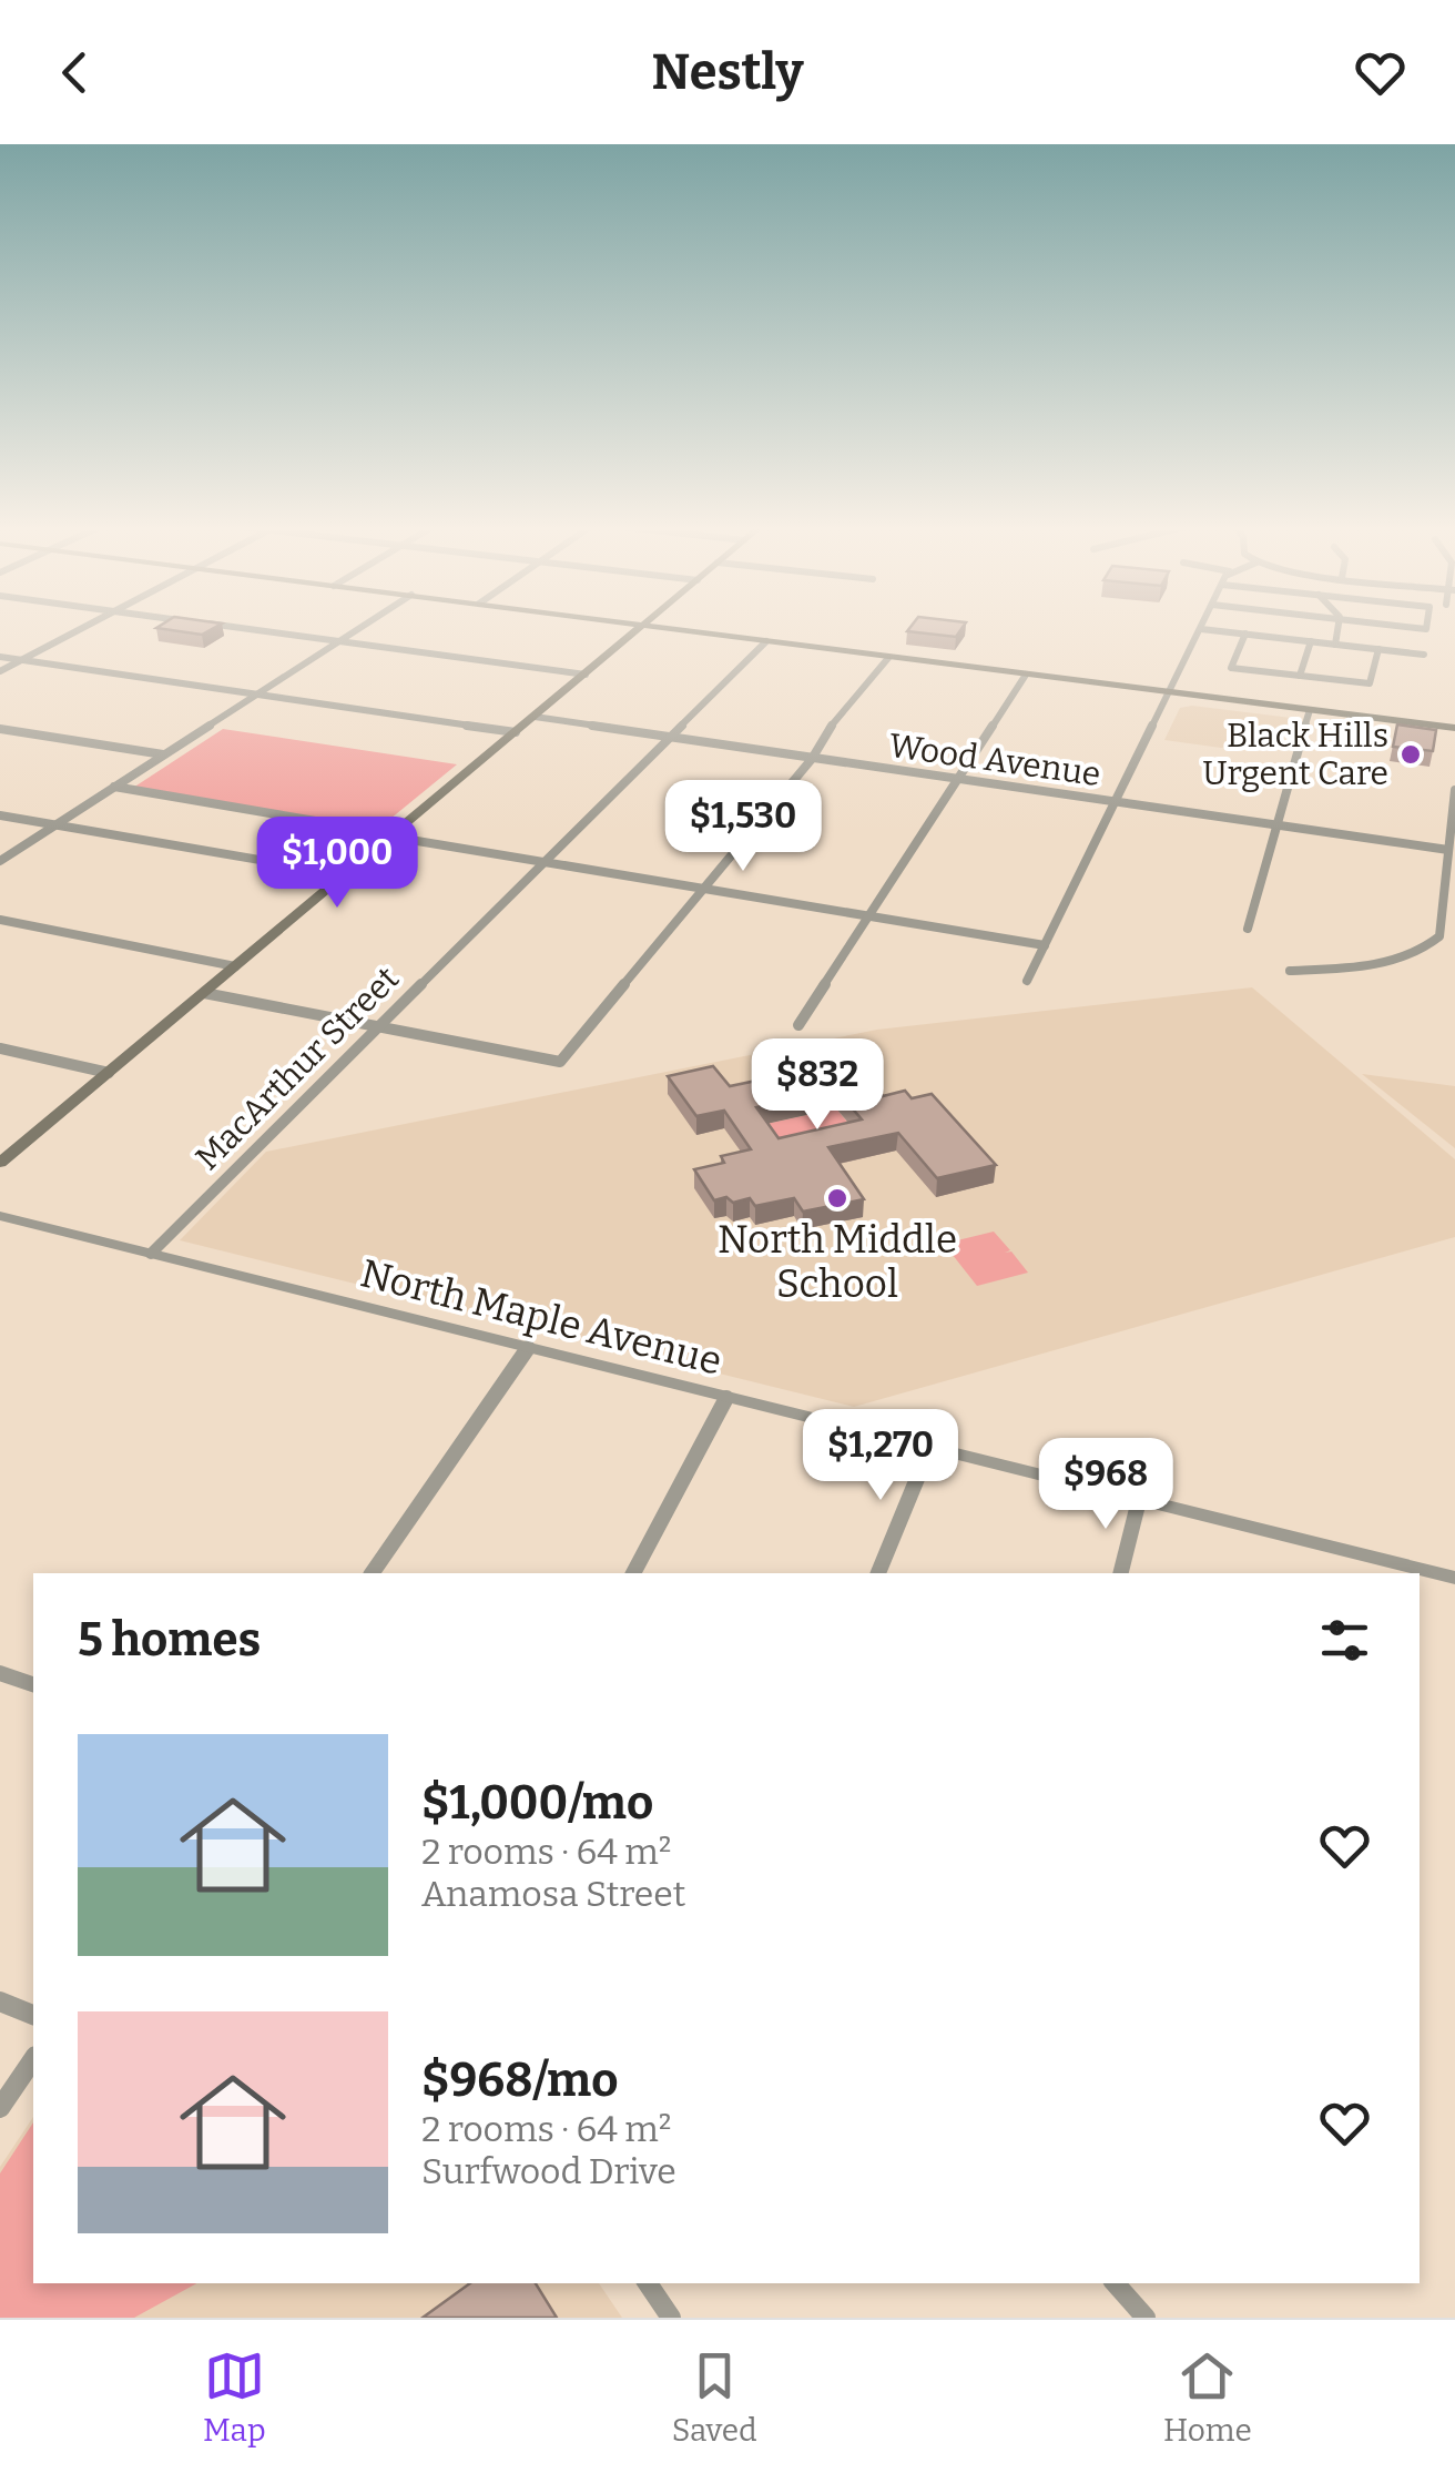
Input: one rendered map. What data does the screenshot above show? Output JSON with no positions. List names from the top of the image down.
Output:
{
  "streets": {
    "street": ["Wood Avenue", "MacArthur Street", "North Maple Avenue"]
  },
  "crossings": [
    ["Wood Avenue", "MacArthur Street"],
    ["MacArthur Street", "North Maple Avenue"]
  ],
  "places": ["Black Hills Urgent Care", "North Middle School"],
  "page": {
    "header": "Nestly",
    "price": [
      "$1,530",
      "$1,000",
      "$832",
      "$1,270",
      "$968"
    ],
    "heading": "5 homes",
    "list": [
      {
        "name": "$1,000/mo",
        "note": "2 rooms · 64 m² · Anamosa Street"
      },
      {
        "name": "$968/mo",
        "note": "2 rooms · 64 m² · Surfwood Drive"
      }
    ],
    "tabs": ["Map", "Saved", "Home"]
  }
}
